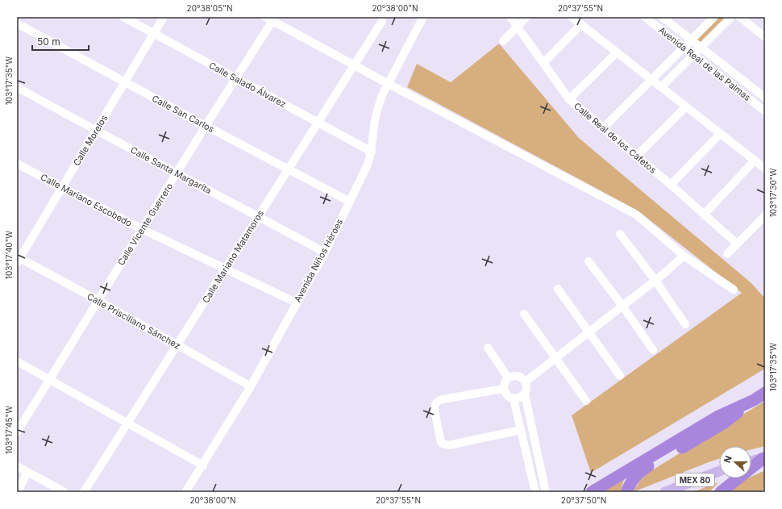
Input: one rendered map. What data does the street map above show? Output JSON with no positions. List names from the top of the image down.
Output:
{
  "streets": {
    "main road": ["MEX 80"],
    "street": [
      "Avenida Real de las Palmas",
      "Calle Salado Álvarez",
      "Calle San Carlos",
      "Calle Real de los Cafetos",
      "Calle Morelos",
      "Calle Santa Margarita",
      "Calle Mariano Escobedo",
      "Calle Vicente Guerrero",
      "Calle Mariano Matamoros",
      "Avenida Niños Héroes",
      "Calle Prisciliano Sánchez"
    ]
  },
  "crossings": [
    ["Calle Salado Álvarez", "Calle Morelos"],
    ["Calle Salado Álvarez", "Calle Vicente Guerrero"],
    ["Calle Salado Álvarez", "Calle Mariano Matamoros"],
    ["Calle Salado Álvarez", "Avenida Niños Héroes"],
    ["Calle San Carlos", "Calle Morelos"],
    ["Calle San Carlos", "Calle Vicente Guerrero"],
    ["Calle San Carlos", "Calle Mariano Matamoros"],
    ["Calle San Carlos", "Avenida Niños Héroes"],
    ["Calle Morelos", "Calle Santa Margarita"],
    ["Calle Morelos", "Calle Mariano Escobedo"],
    ["Calle Morelos", "Calle Prisciliano Sánchez"],
    ["Calle Santa Margarita", "Calle Vicente Guerrero"],
    ["Calle Santa Margarita", "Calle Mariano Matamoros"],
    ["Calle Santa Margarita", "Avenida Niños Héroes"],
    ["Calle Mariano Escobedo", "Calle Vicente Guerrero"],
    ["Calle Mariano Escobedo", "Calle Mariano Matamoros"],
    ["Calle Mariano Escobedo", "Avenida Niños Héroes"],
    ["Calle Vicente Guerrero", "Calle Prisciliano Sánchez"],
    ["Calle Mariano Matamoros", "Calle Prisciliano Sánchez"],
    ["Avenida Niños Héroes", "Calle Prisciliano Sánchez"]
  ],
  "scale_bar": "50 m",
  "north": "left",
  "coordinates": [
    "20°38'05\"N",
    "20°38'00\"N",
    "20°37'55\"N",
    "103°17'35\"W",
    "103°17'30\"W",
    "103°17'40\"W",
    "103°17'45\"W",
    "20°37'50\"N"
  ]
}
